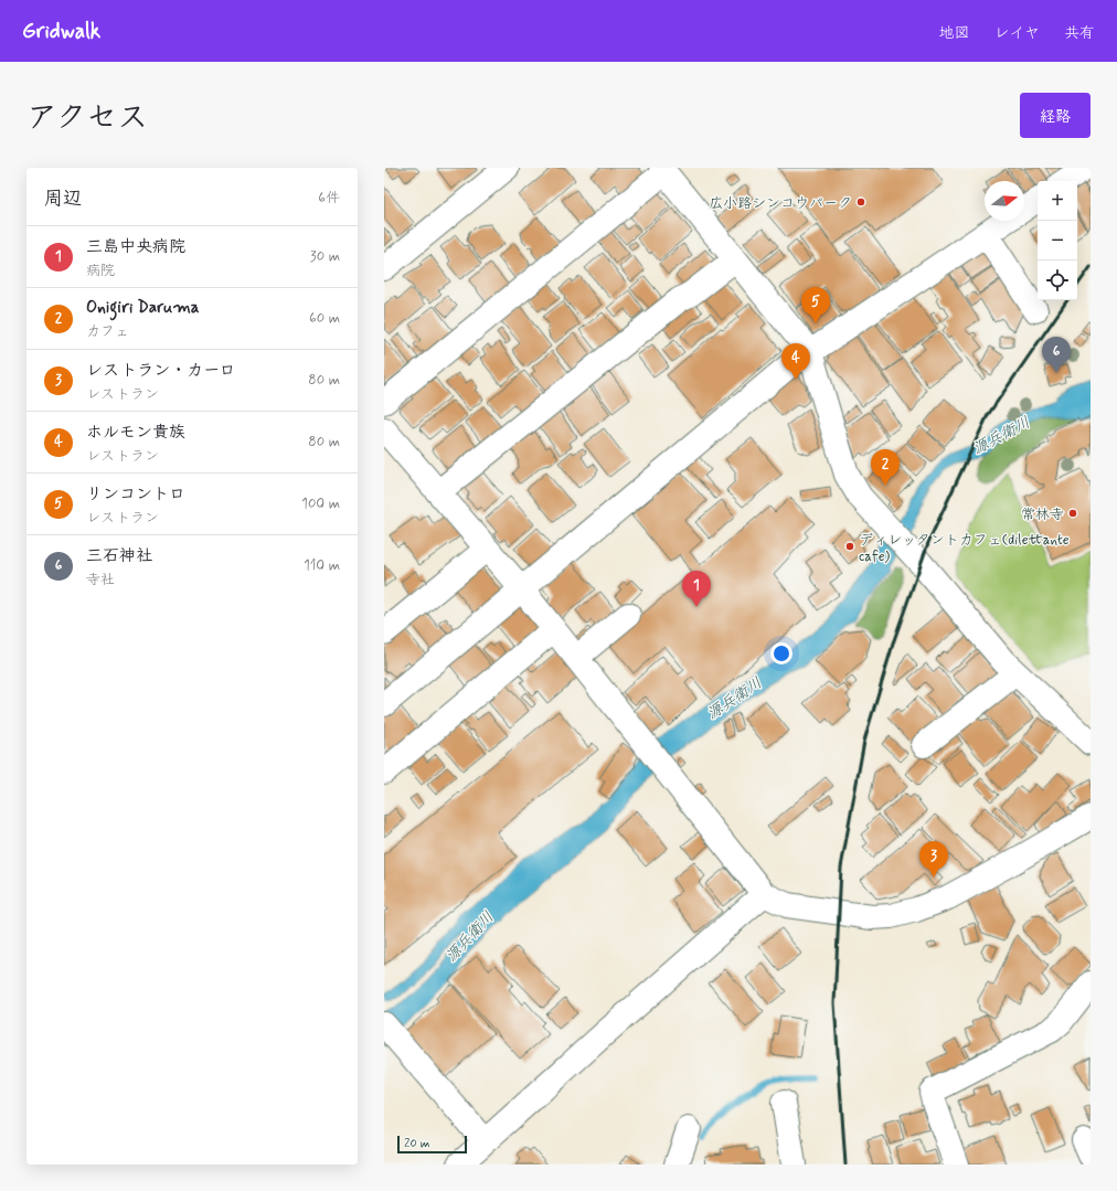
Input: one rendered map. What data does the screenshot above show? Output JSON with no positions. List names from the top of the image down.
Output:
{
  "water": ["源兵衛川"],
  "places": ["広小路シンコウパーク", "常林寺", "ディレッタントカフェ(dilettante cafe)"],
  "scale_bar": "20 m",
  "north": "right",
  "page": {
    "header": "Gridwalk",
    "nav": ["地図", "レイヤ", "共有"],
    "title": "アクセス",
    "buttons": "経路",
    "heading": ["周辺", "6件"],
    "map_buttons": ["+", "−"],
    "list": [
      {
        "mark": "1",
        "name": "三島中央病院",
        "note": "病院",
        "value": "30 m"
      },
      {
        "mark": "2",
        "name": "Onigiri Daruma",
        "note": "カフェ",
        "value": "60 m"
      },
      {
        "mark": "3",
        "name": "レストラン・カーロ",
        "note": "レストラン",
        "value": "80 m"
      },
      {
        "mark": "4",
        "name": "ホルモン貴族",
        "note": "レストラン",
        "value": "80 m"
      },
      {
        "mark": "5",
        "name": "リンコントロ",
        "note": "レストラン",
        "value": "100 m"
      },
      {
        "mark": "6",
        "name": "三石神社",
        "note": "寺社",
        "value": "110 m"
      }
    ],
    "pins": [
      "5",
      "6",
      "4",
      "2",
      "1",
      "3"
    ],
    "scale": "20 m"
  }
}
